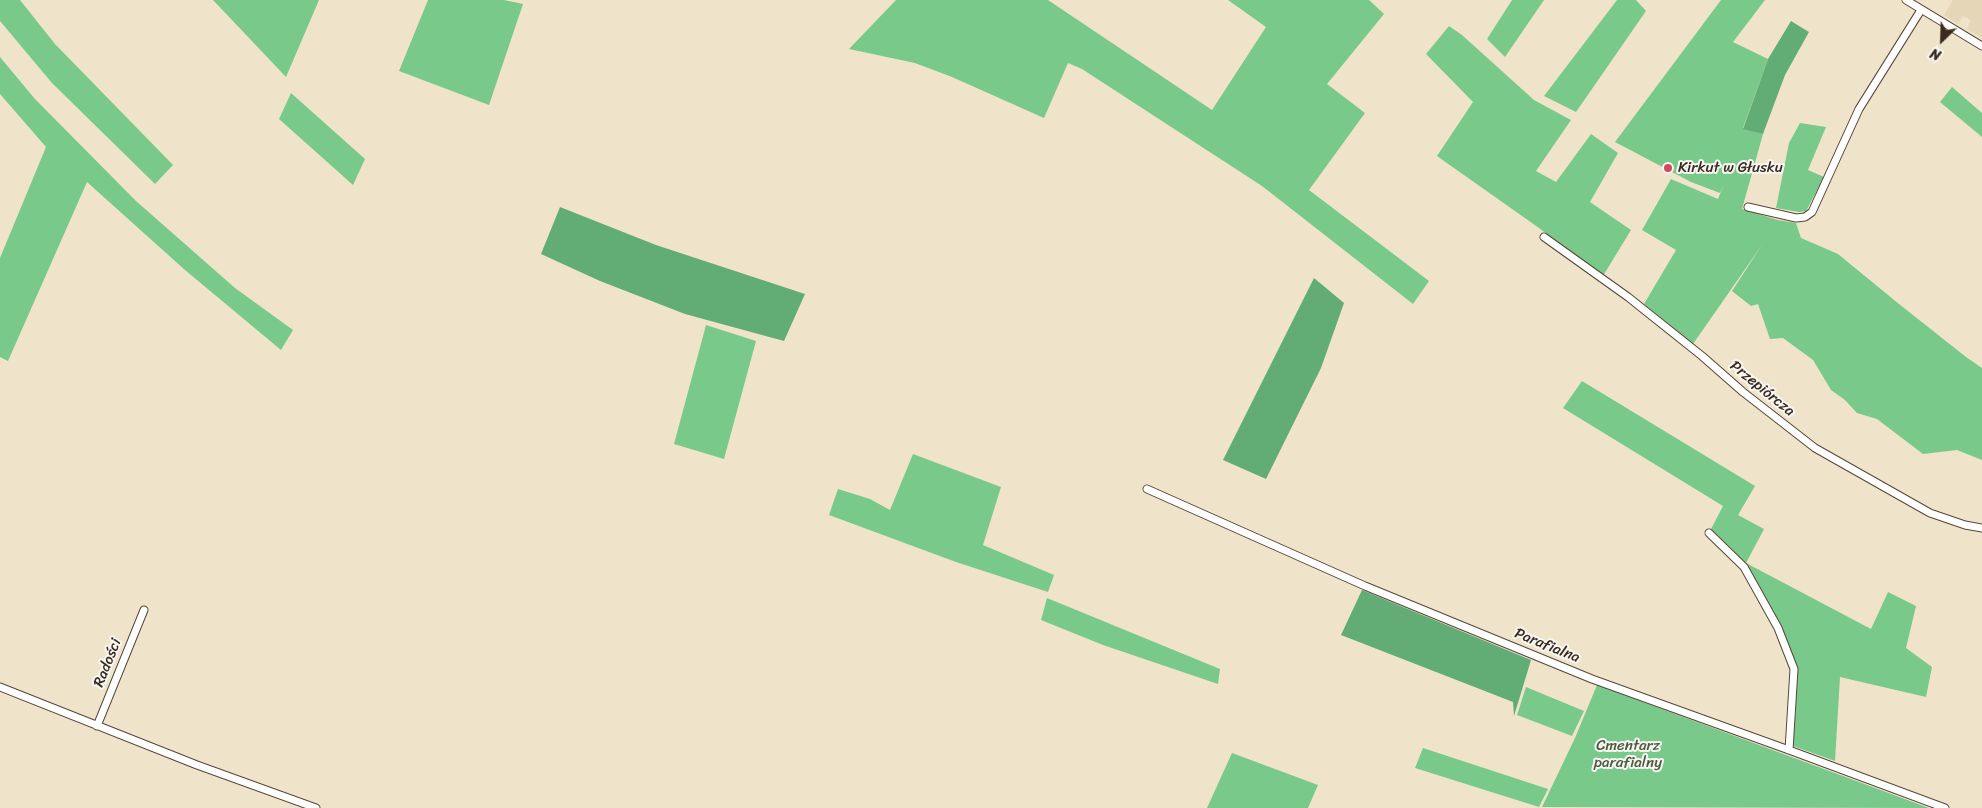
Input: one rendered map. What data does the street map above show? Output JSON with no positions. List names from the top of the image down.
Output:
{
  "streets": {
    "street": ["Przepiórcza", "Parafialna", "Radości"]
  },
  "parks": ["Cmentarz parafialny"],
  "places": ["Kirkut w Głusku"],
  "north": "bottom left"
}
